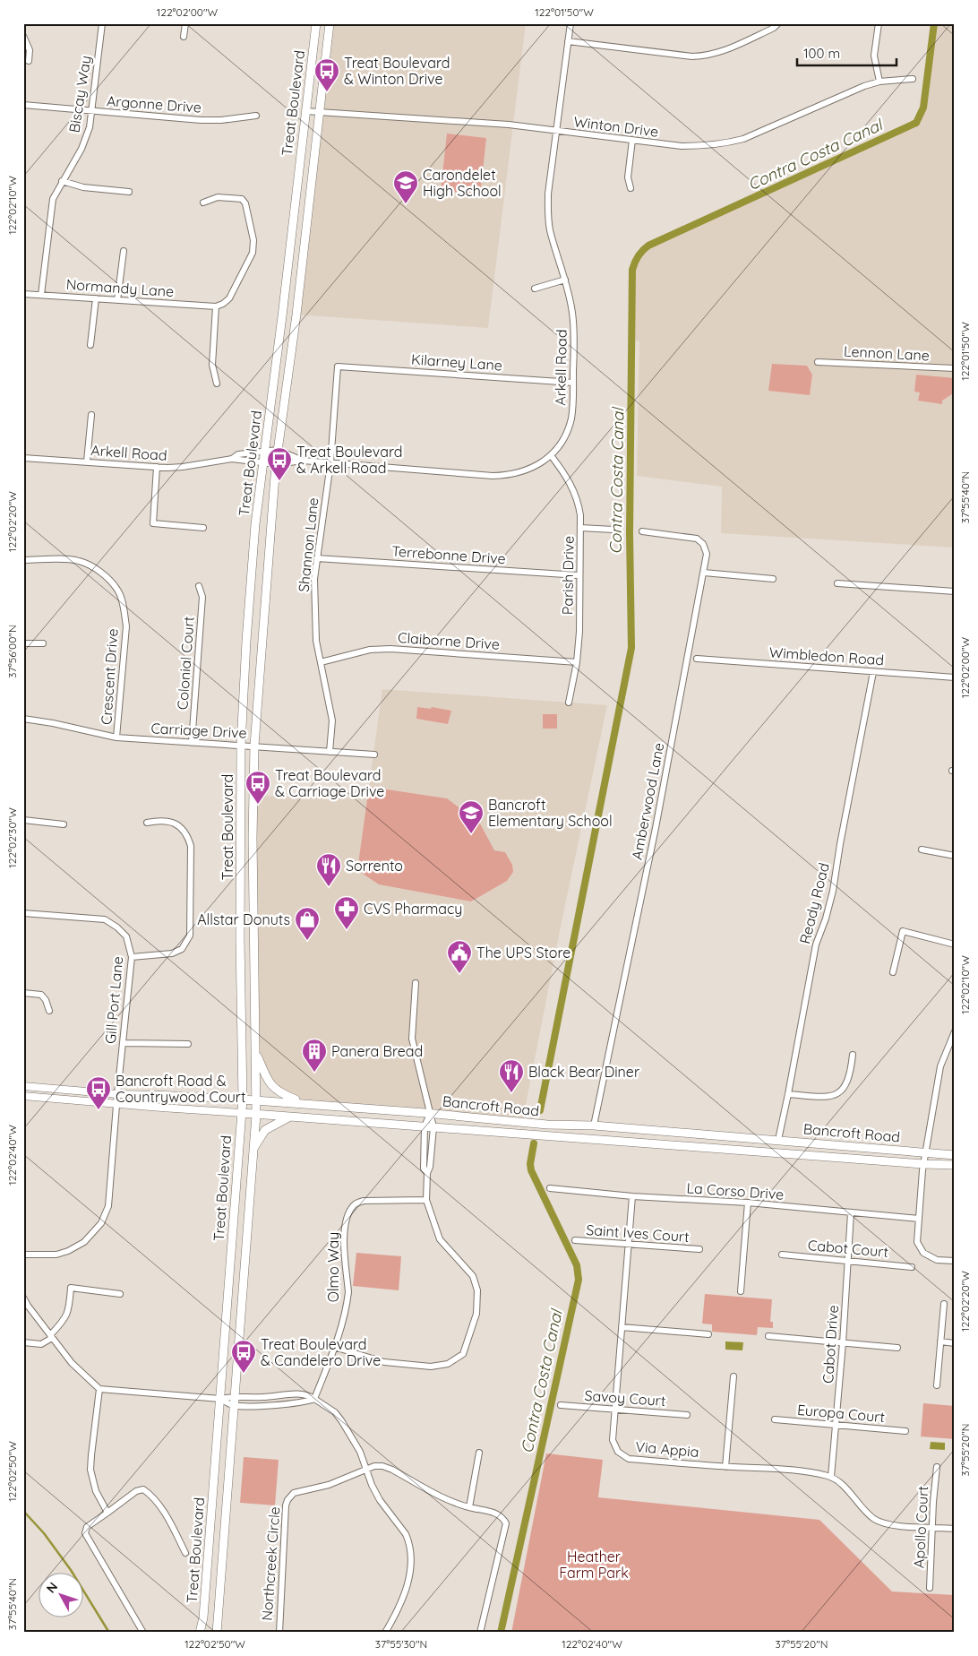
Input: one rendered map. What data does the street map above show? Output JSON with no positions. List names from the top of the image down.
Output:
{
  "streets": {
    "main road": ["Treat Boulevard", "Bancroft Road"],
    "street": [
      "Biscay Way",
      "Argonne Drive",
      "Winton Drive",
      "Normandy Lane",
      "Lennon Lane",
      "Kilarney Lane",
      "Arkell Road",
      "Shannon Lane",
      "Terrebonne Drive",
      "Parish Drive",
      "Claiborne Drive",
      "Wimbledon Road",
      "Colonial Court",
      "Crescent Drive",
      "Carriage Drive",
      "Amberwood Lane",
      "Ready Road",
      "Gill Port Lane",
      "La Corso Drive",
      "Saint Ives Court",
      "Cabot Court",
      "Olmo Way",
      "Cabot Drive",
      "Savoy Court",
      "Europa Court",
      "Via Appia",
      "Apollo Court",
      "Northcreek Circle"
    ]
  },
  "crossings": [
    ["Biscay Way", "Argonne Drive"],
    ["Biscay Way", "Normandy Lane"],
    ["Treat Boulevard", "Winton Drive"],
    ["Treat Boulevard", "Arkell Road"],
    ["Treat Boulevard", "Carriage Drive"],
    ["Treat Boulevard", "Bancroft Road"],
    ["Winton Drive", "Arkell Road"],
    ["Kilarney Lane", "Arkell Road"],
    ["Kilarney Lane", "Shannon Lane"],
    ["Arkell Road", "Shannon Lane"],
    ["Arkell Road", "Parish Drive"],
    ["Shannon Lane", "Terrebonne Drive"],
    ["Shannon Lane", "Claiborne Drive"],
    ["Shannon Lane", "Carriage Drive"],
    ["Terrebonne Drive", "Parish Drive"],
    ["Parish Drive", "Claiborne Drive"],
    ["Wimbledon Road", "Ready Road"],
    ["Colonial Court", "Carriage Drive"],
    ["Crescent Drive", "Carriage Drive"],
    ["Amberwood Lane", "Bancroft Road"],
    ["Ready Road", "Bancroft Road"],
    ["Gill Port Lane", "Bancroft Road"],
    ["La Corso Drive", "Cabot Drive"],
    ["La Corso Drive", "Via Appia"],
    ["Saint Ives Court", "Via Appia"],
    ["Cabot Court", "Cabot Drive"],
    ["Cabot Drive", "Europa Court"],
    ["Cabot Drive", "Via Appia"],
    ["Savoy Court", "Via Appia"],
    ["Via Appia", "Apollo Court"]
  ],
  "water": ["Contra Costa Canal"],
  "parks": ["Heather Farm Park"],
  "places": {
    "bus stop": [
      "Treat Boulevard & Winton Drive",
      "Treat Boulevard & Arkell Road",
      "Treat Boulevard & Carriage Drive",
      "Bancroft Road & Countrywood Court",
      "Treat Boulevard & Candelero Drive"
    ],
    "school or university": ["Carondelet High School", "Bancroft Elementary School"],
    "restaurant": ["Sorrento", "Black Bear Diner"],
    "pharmacy": ["CVS Pharmacy"],
    "shop": ["Allstar Donuts"],
    "public building": ["The UPS Store"],
    "building": ["Panera Bread"]
  },
  "scale_bar": "100 m",
  "north": "top left",
  "coordinates": [
    "122°02'00\"W",
    "122°01'50\"W",
    "122°02'10\"W",
    "37°55'40\"N",
    "122°02'20\"W",
    "37°56'00\"N",
    "122°02'30\"W",
    "122°02'40\"W",
    "37°55'20\"N",
    "122°02'50\"W",
    "37°55'30\"N"
  ]
}
